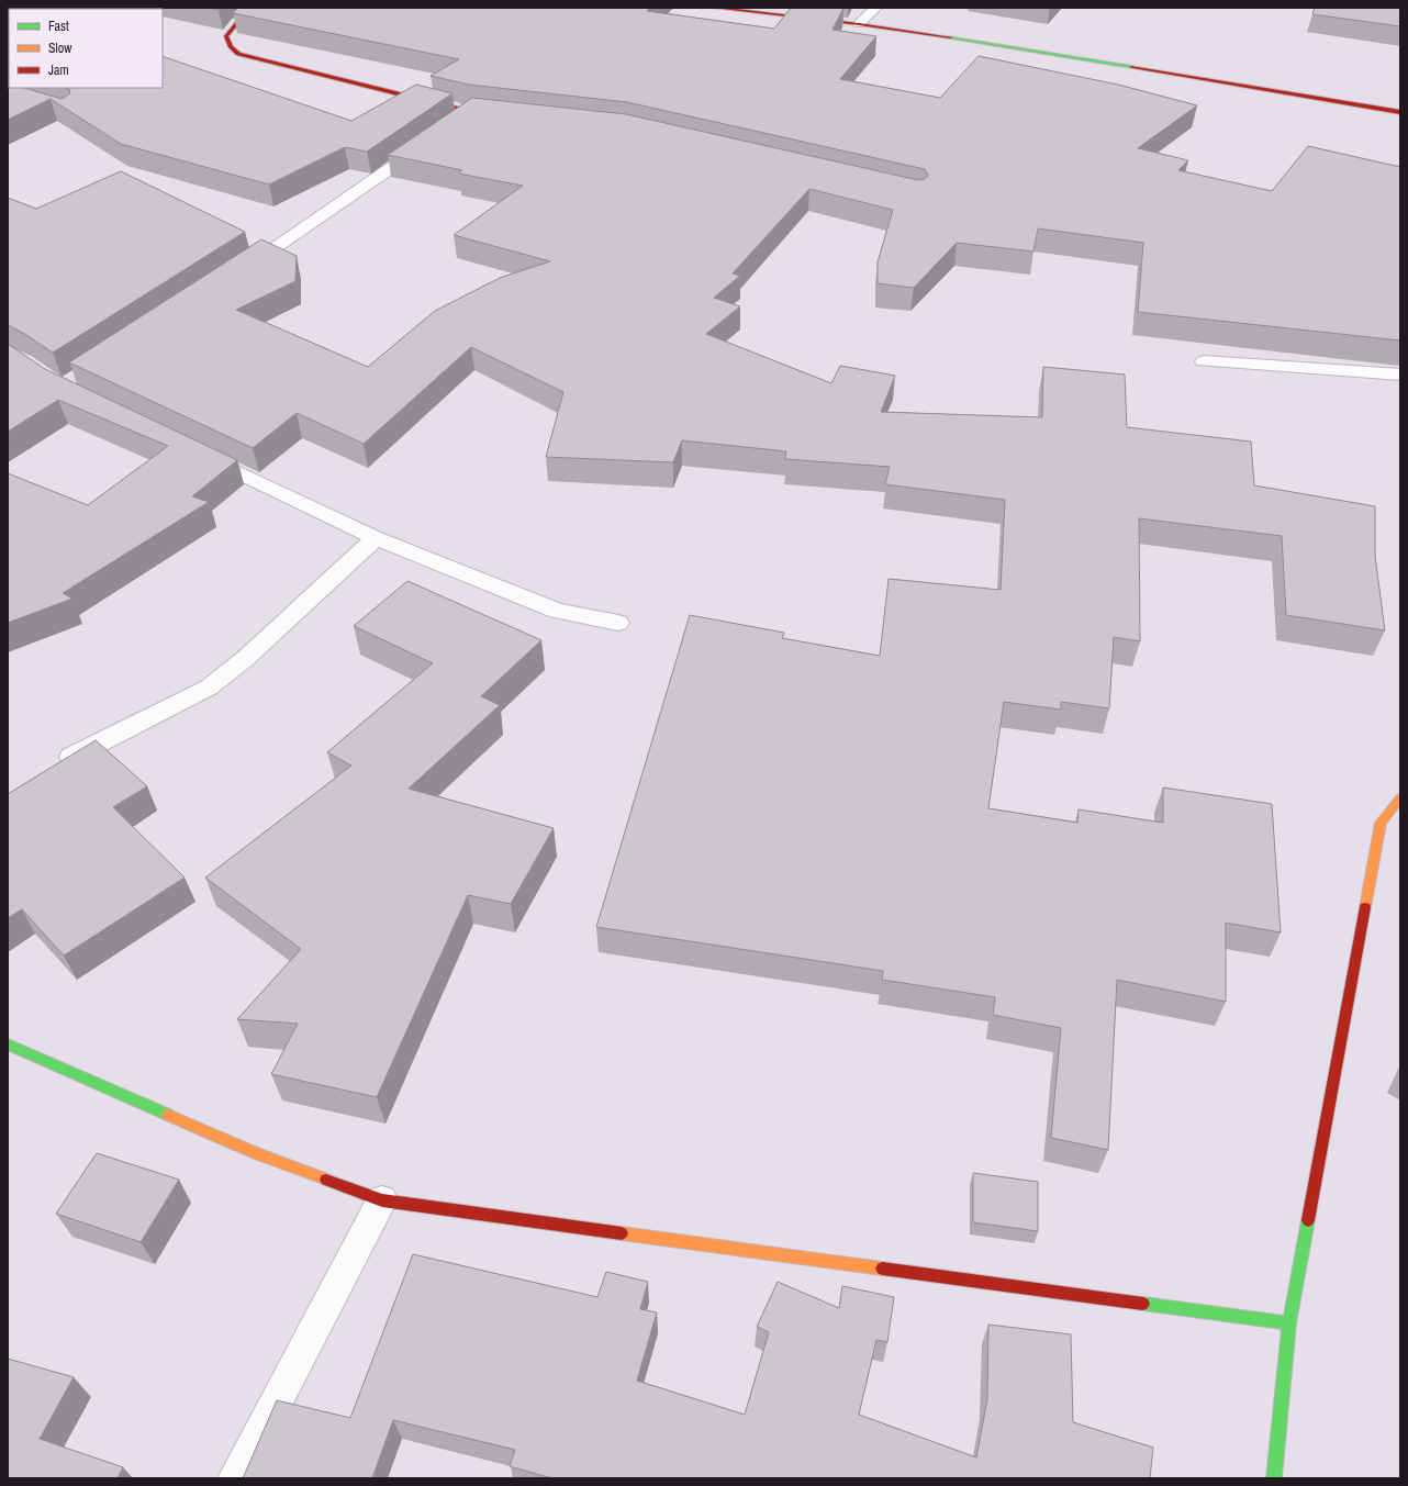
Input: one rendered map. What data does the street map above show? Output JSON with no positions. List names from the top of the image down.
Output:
{
  "legend": ["Fast", "Slow", "Jam"]
}
